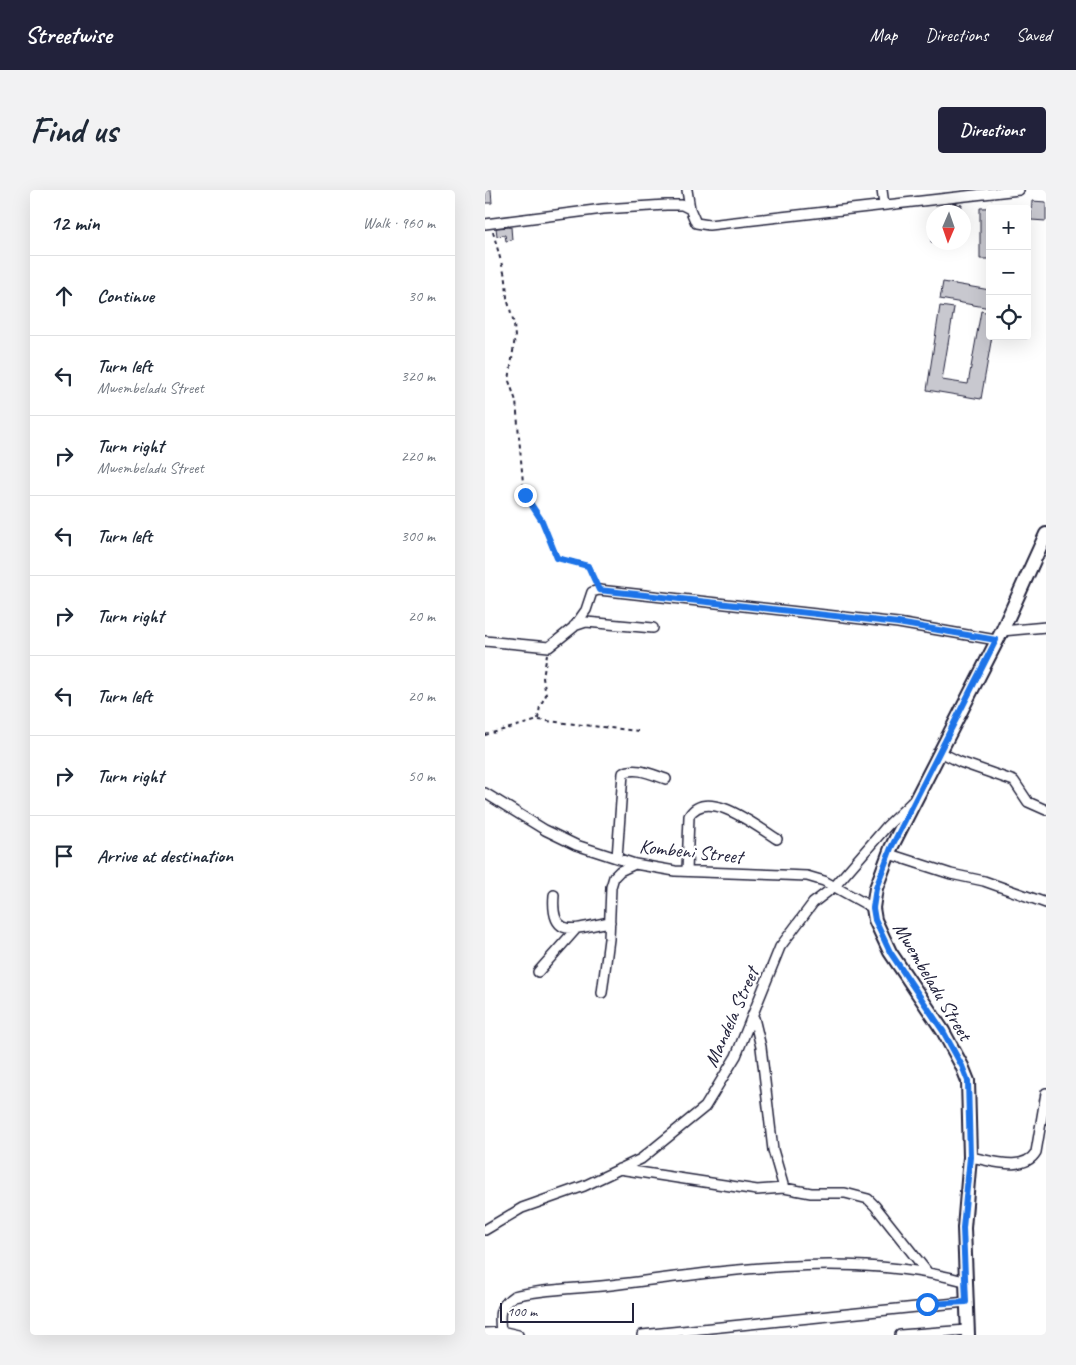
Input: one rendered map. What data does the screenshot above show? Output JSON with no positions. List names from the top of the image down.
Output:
{
  "streets": {
    "street": ["Kombeni Street", "Mwembeladu Street", "Mandela Street"]
  },
  "crossings": [
    ["Kombeni Street", "Mwembeladu Street"],
    ["Kombeni Street", "Mandela Street"],
    ["Mwembeladu Street", "Mandela Street"]
  ],
  "scale_bar": "100 m",
  "north": "bottom",
  "page": {
    "header": "Streetwise",
    "nav": ["Map", "Directions", "Saved"],
    "buttons": "Directions",
    "title": "Find us",
    "heading": ["12 min", "Walk · 960 m"],
    "map_buttons": ["+", "−"],
    "list": [
      ["Continue", "30 m"],
      ["Turn left", "Mwembeladu Street", "320 m"],
      ["Turn right", "Mwembeladu Street", "220 m"],
      ["Turn left", "300 m"],
      ["Turn right", "20 m"],
      ["Turn left", "20 m"],
      ["Turn right", "50 m"],
      "Arrive at destination"
    ],
    "scale": "100 m"
  }
}
